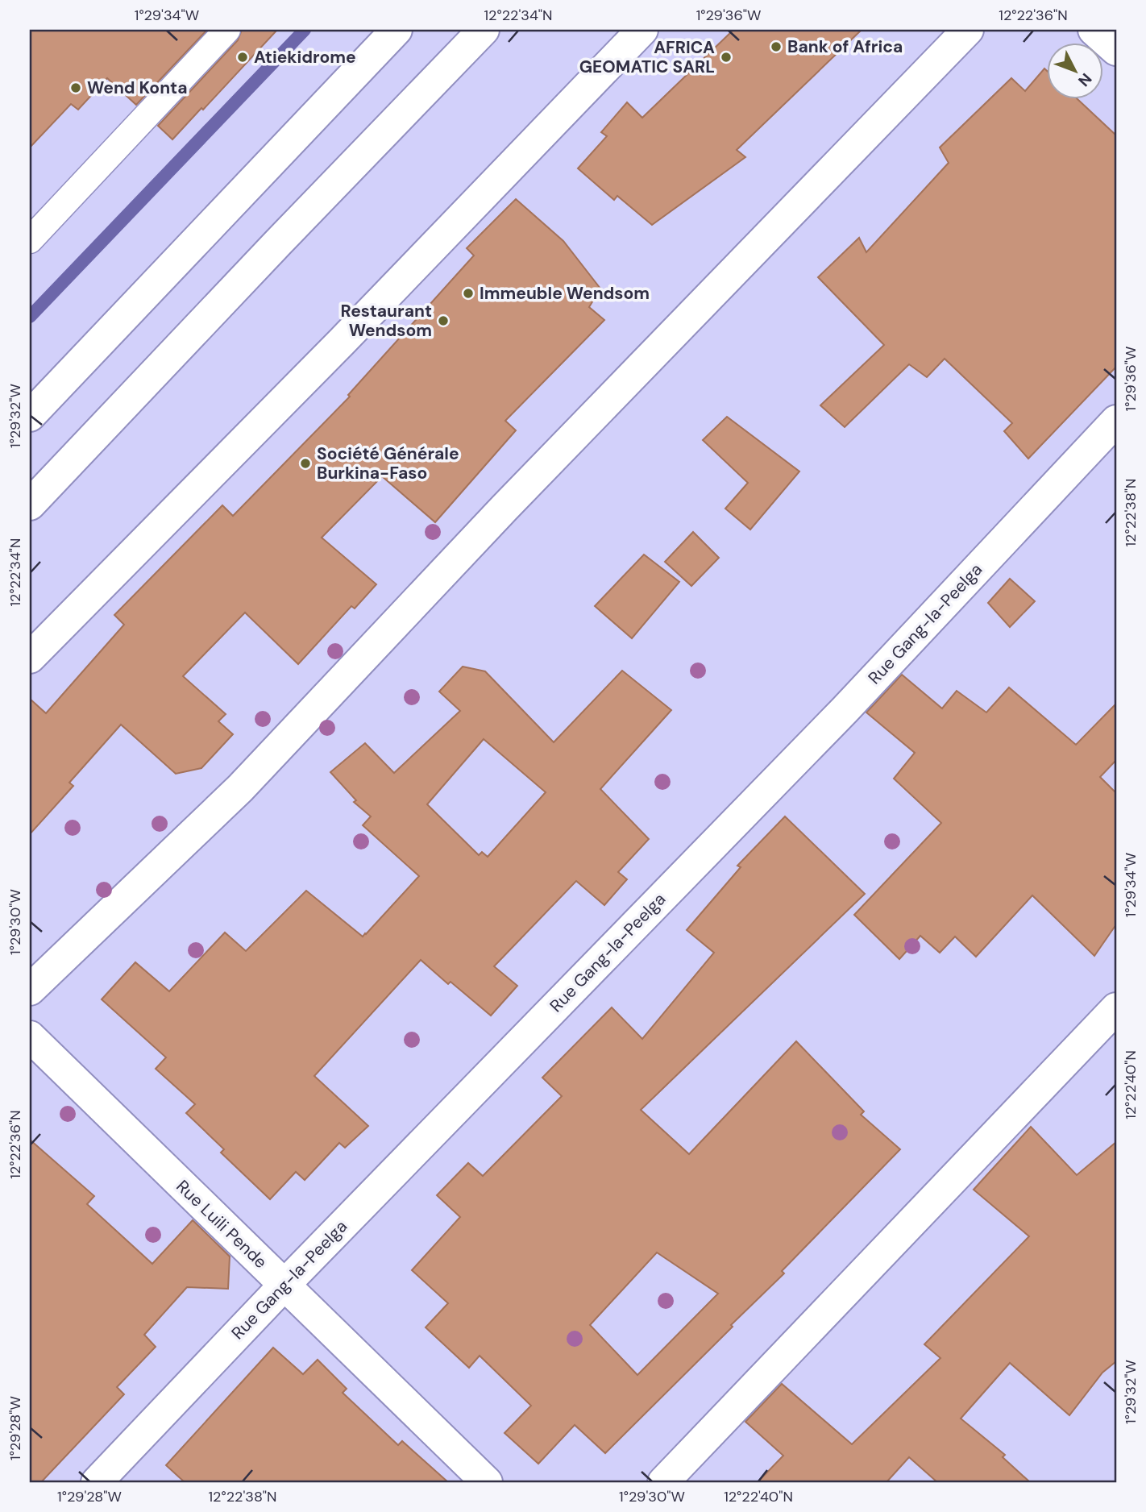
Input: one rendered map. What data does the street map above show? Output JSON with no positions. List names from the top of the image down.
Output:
{
  "streets": {
    "street": ["Rue Gang-la-Peelga", "Rue Luili Pende"]
  },
  "crossings": [
    ["Rue Gang-la-Peelga", "Rue Luili Pende"]
  ],
  "places": [
    "Bank of Africa",
    "Atiekidrome",
    "AFRICA GEOMATIC SARL",
    "Wend Konta",
    "Immeuble Wendsom",
    "Restaurant Wendsom",
    "Société Générale Burkina-Faso"
  ],
  "north": "bottom right",
  "coordinates": [
    "1°29'34\"W",
    "12°22'34\"N",
    "1°29'36\"W",
    "12°22'36\"N",
    "1°29'32\"W",
    "12°22'38\"N",
    "1°29'30\"W",
    "12°22'40\"N",
    "1°29'28\"W"
  ]
}
